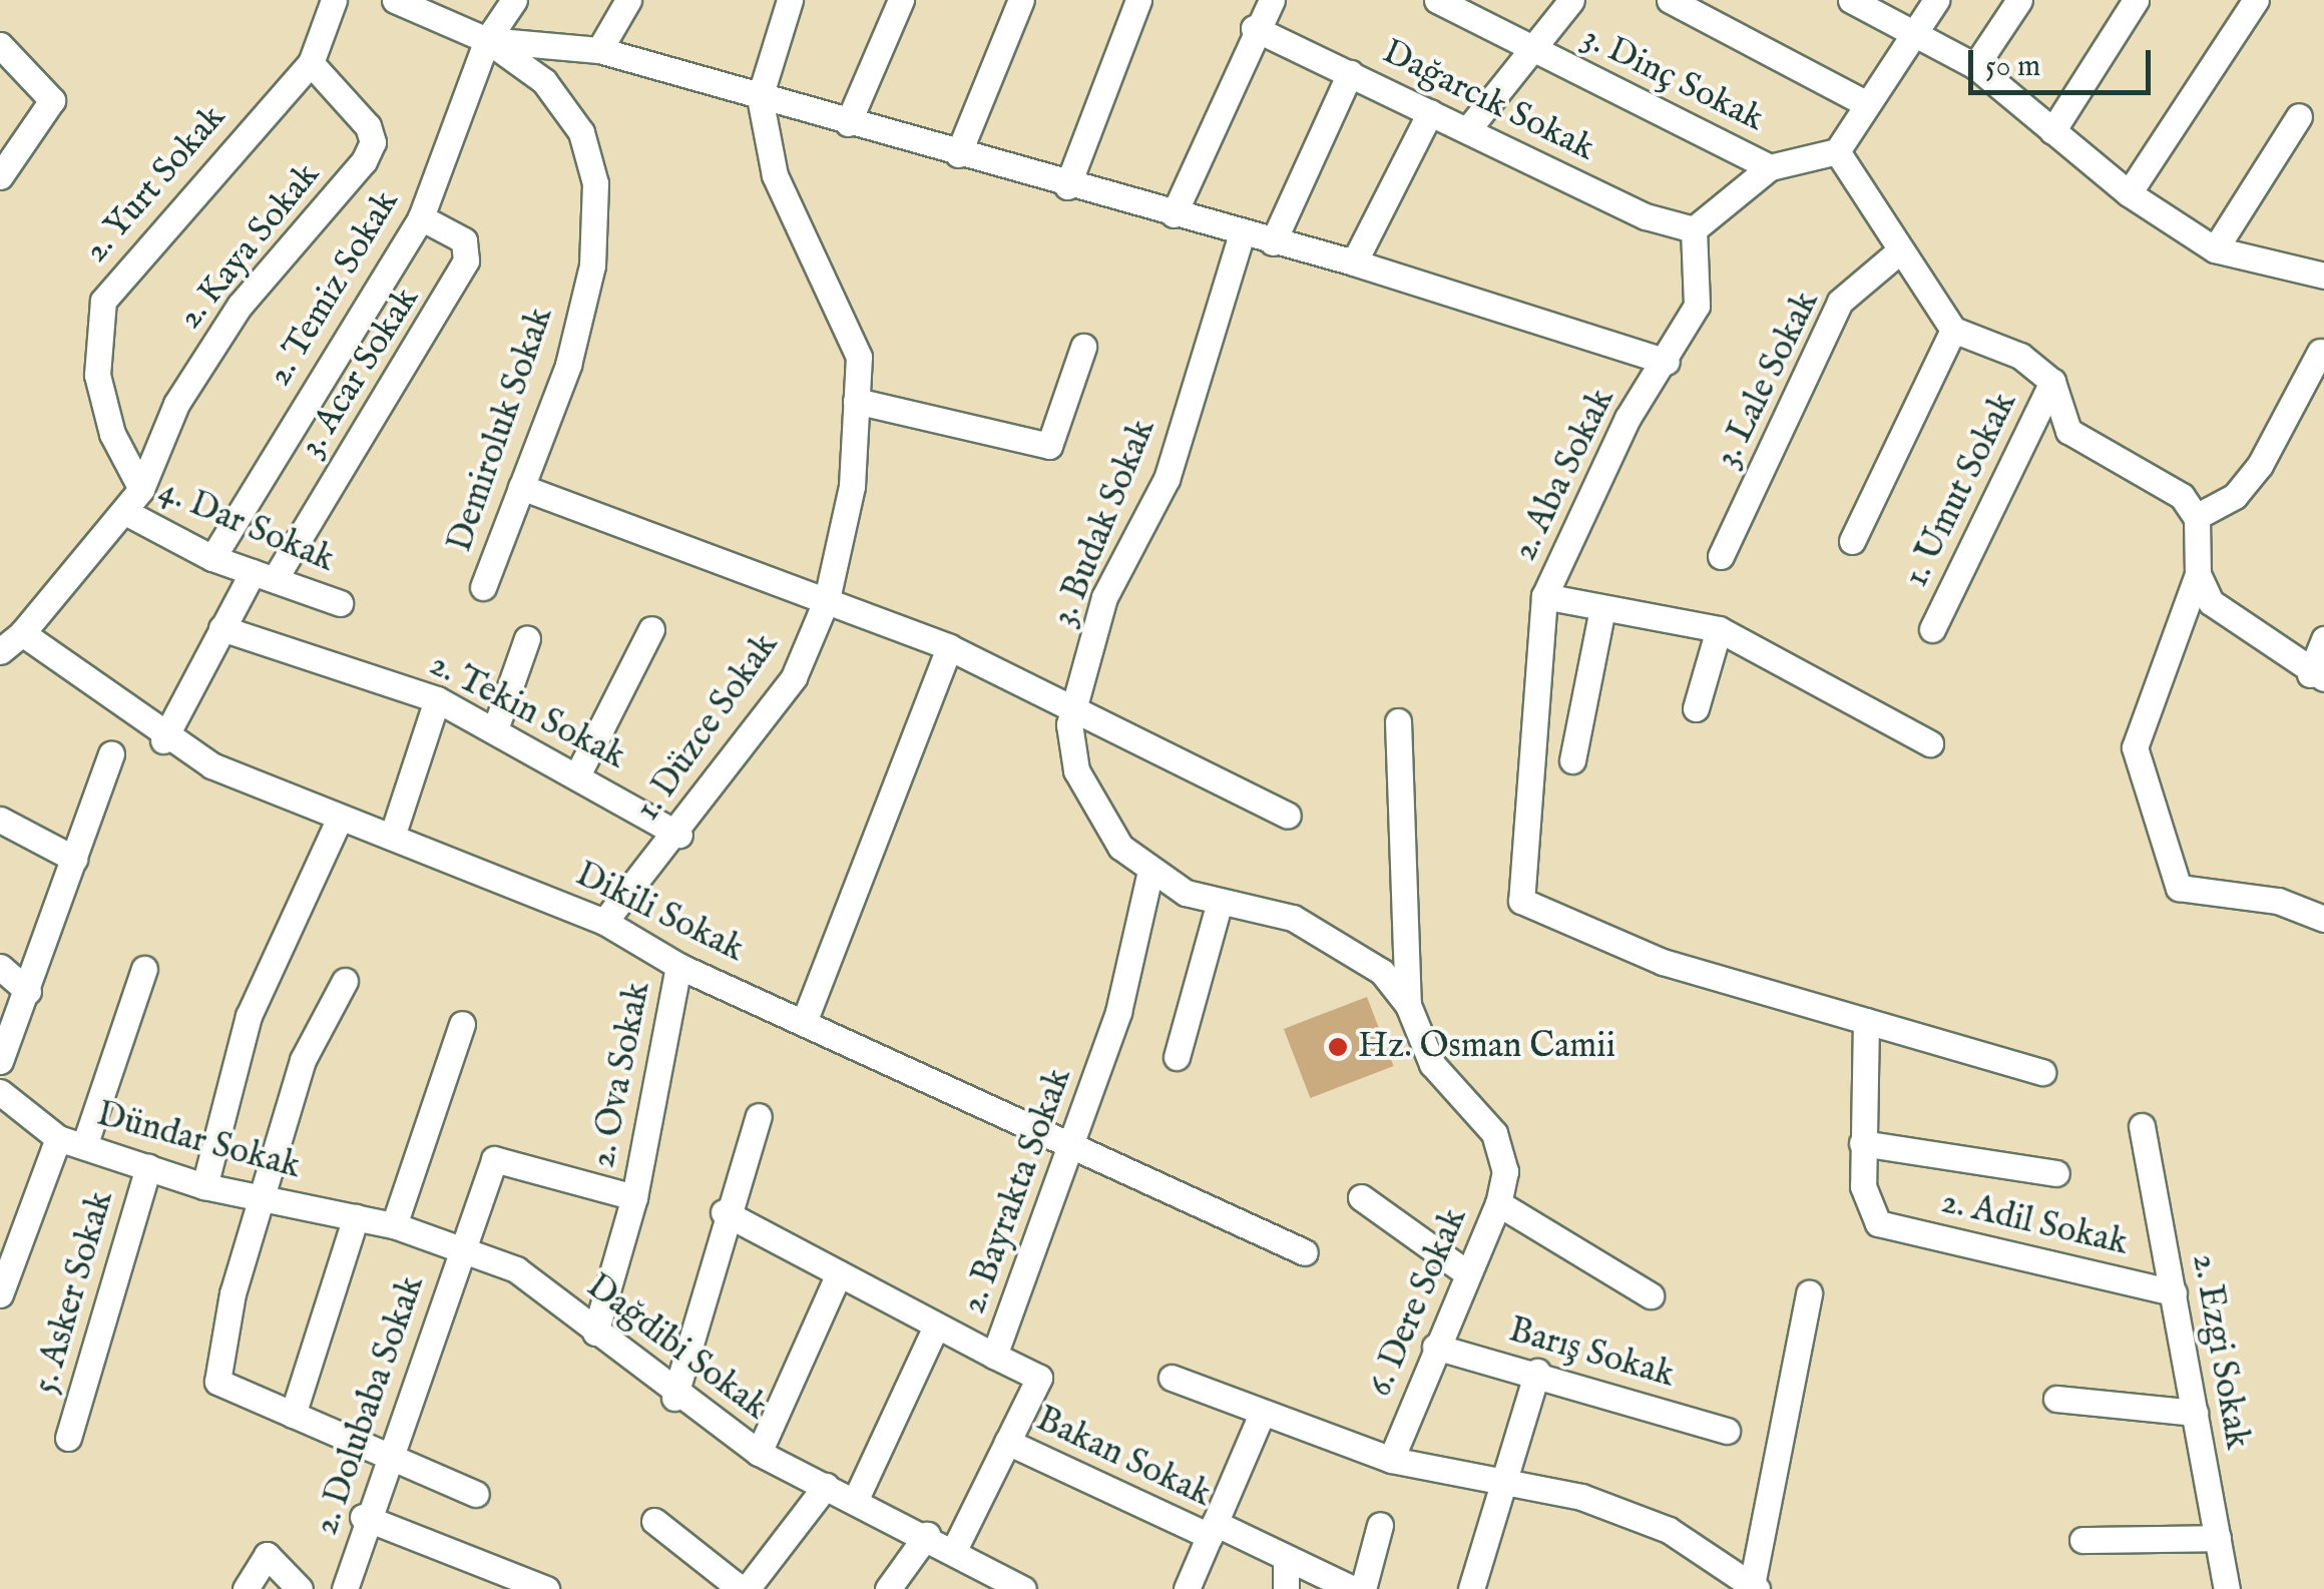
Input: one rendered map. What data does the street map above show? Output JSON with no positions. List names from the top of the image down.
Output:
{
  "streets": {
    "street": [
      "3. Dinç Sokak",
      "Dağarcık Sokak",
      "2. Yurt Sokak",
      "2. Kaya Sokak",
      "2. Temiz Sokak",
      "3. Acar Sokak",
      "3. Lale Sokak",
      "Demiroluk Sokak",
      "2. Aba Sokak",
      "1. Umut Sokak",
      "3. Budak Sokak",
      "4. Dar Sokak",
      "2. Tekin Sokak",
      "1. Düzce Sokak",
      "Dikili Sokak",
      "2. Ova Sokak",
      "Dündar Sokak",
      "2. Bayrakta Sokak",
      "2. Adil Sokak",
      "5. Asker Sokak",
      "6. Dere Sokak",
      "Dağdibi Sokak",
      "2. Ezgi Sokak",
      "Barış Sokak",
      "2. Dolubaba Sokak",
      "Bakan Sokak"
    ]
  },
  "crossings": [
    ["Dağarcık Sokak", "2. Aba Sokak"],
    ["2. Yurt Sokak", "2. Kaya Sokak"],
    ["2. Yurt Sokak", "4. Dar Sokak"],
    ["2. Kaya Sokak", "4. Dar Sokak"],
    ["2. Temiz Sokak", "3. Acar Sokak"],
    ["2. Temiz Sokak", "Demiroluk Sokak"],
    ["2. Temiz Sokak", "4. Dar Sokak"],
    ["3. Acar Sokak", "4. Dar Sokak"],
    ["4. Dar Sokak", "Dikili Sokak"],
    ["2. Tekin Sokak", "1. Düzce Sokak"],
    ["1. Düzce Sokak", "Dikili Sokak"],
    ["Dikili Sokak", "2. Ova Sokak"],
    ["Dikili Sokak", "2. Bayrakta Sokak"],
    ["2. Ova Sokak", "Dağdibi Sokak"],
    ["2. Ova Sokak", "2. Dolubaba Sokak"],
    ["Dündar Sokak", "5. Asker Sokak"],
    ["Dündar Sokak", "Dağdibi Sokak"],
    ["2. Bayrakta Sokak", "Dağdibi Sokak"],
    ["2. Bayrakta Sokak", "Bakan Sokak"],
    ["2. Adil Sokak", "2. Ezgi Sokak"],
    ["6. Dere Sokak", "Barış Sokak"],
    ["Dağdibi Sokak", "2. Dolubaba Sokak"]
  ],
  "places": ["Hz. Osman Camii"],
  "scale_bar": "50 m"
}
